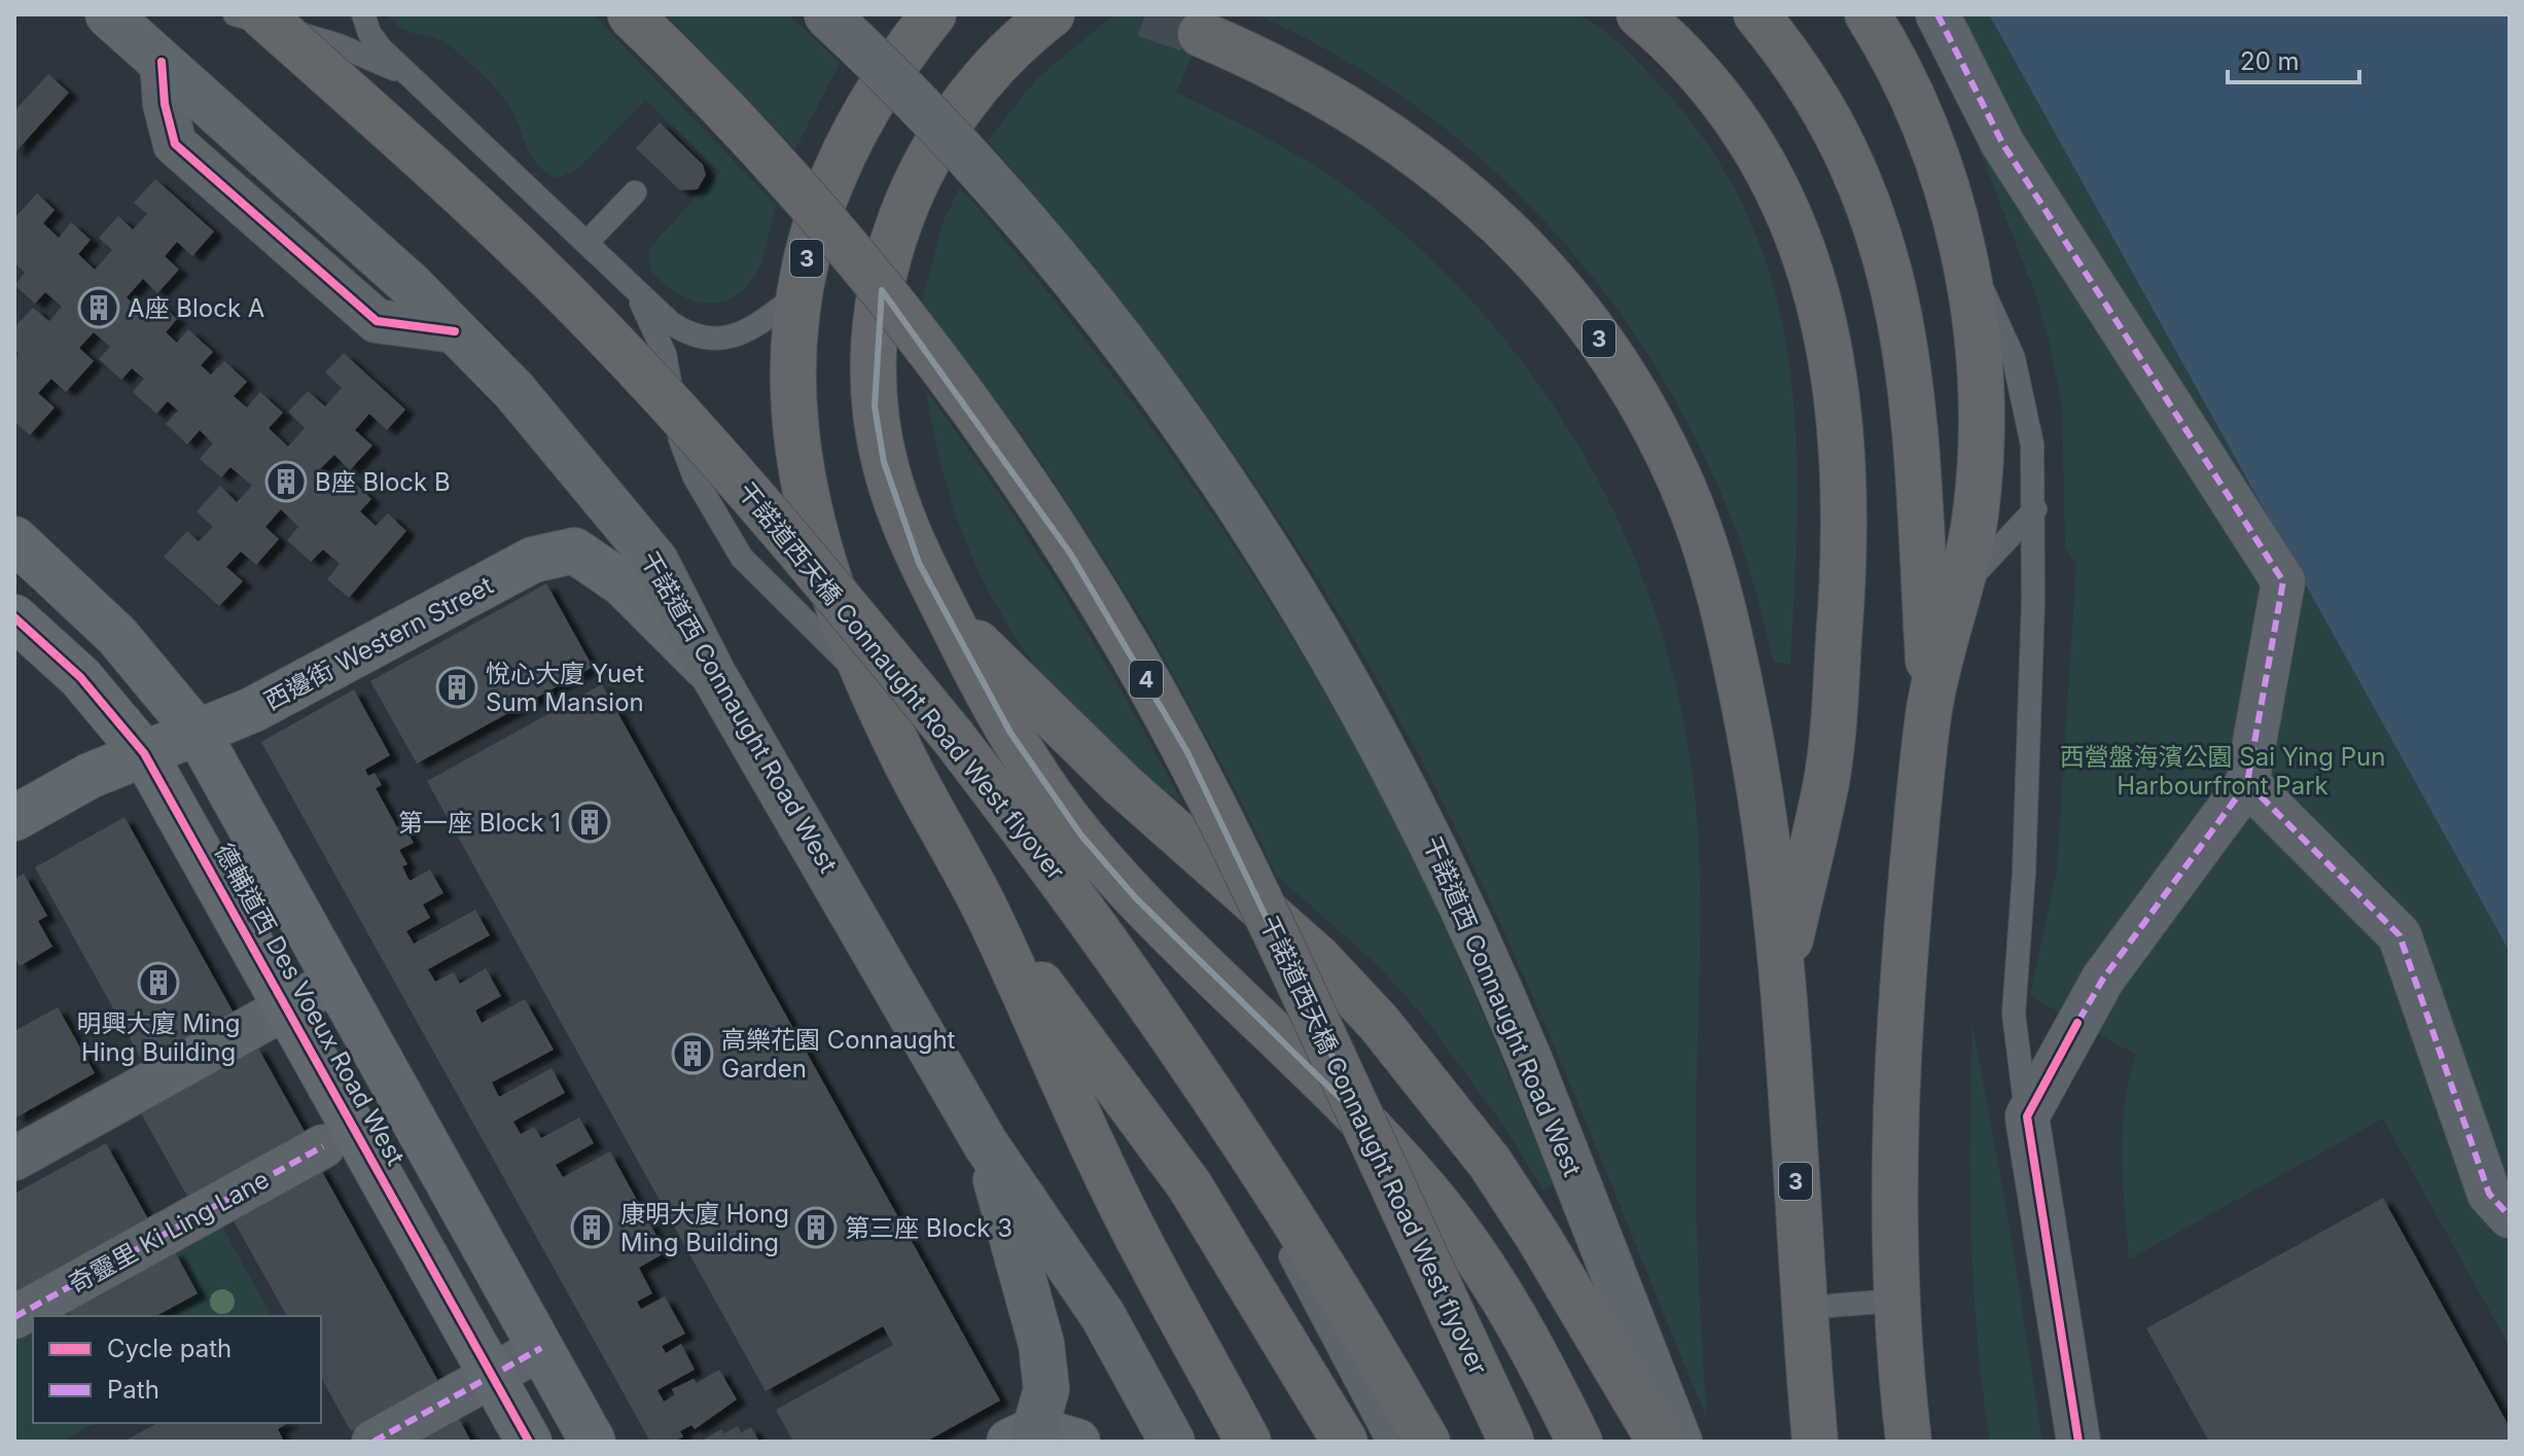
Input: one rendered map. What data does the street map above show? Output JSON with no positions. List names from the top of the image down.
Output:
{
  "streets": {
    "highway": ["3", "4", "干諾道西天橋 Connaught Road West flyover"],
    "main road": ["西邊街 Western Street", "干諾道西 Connaught Road West", "德輔道西 Des Voeux Road West"],
    "street": ["奇靈里 Ki Ling Lane"]
  },
  "crossings": [
    ["西邊街 Western Street", "干諾道西 Connaught Road West"],
    ["西邊街 Western Street", "德輔道西 Des Voeux Road West"]
  ],
  "parks": ["西營盤海濱公園 Sai Ying Pun Harbourfront Park"],
  "places": {
    "building": [
      "A座 Block A",
      "B座 Block B",
      "悅心大廈 Yuet Sum Mansion",
      "第一座 Block 1",
      "明興大廈 Ming Hing Building",
      "高樂花園 Connaught Garden",
      "康明大廈 Hong Ming Building",
      "第三座 Block 3"
    ]
  },
  "legend": ["Cycle path", "Path"],
  "scale_bar": "20 m"
}
